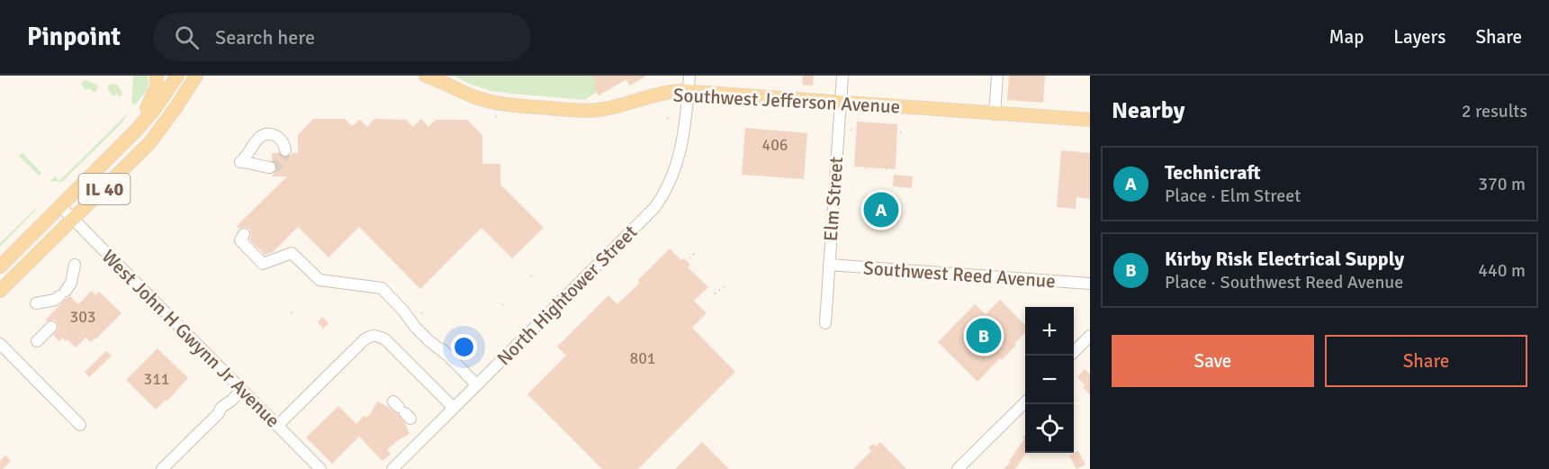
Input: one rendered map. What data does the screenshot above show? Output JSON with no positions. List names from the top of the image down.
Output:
{
  "streets": {
    "main road": ["Southwest Jefferson Avenue", "IL 40"],
    "street": [
      "Elm Street",
      "Southwest Reed Avenue",
      "North Hightower Street",
      "West John H Gwynn Jr Avenue"
    ]
  },
  "crossings": [
    ["Southwest Jefferson Avenue", "Elm Street"],
    ["Southwest Jefferson Avenue", "North Hightower Street"],
    ["IL 40", "West John H Gwynn Jr Avenue"],
    ["Elm Street", "Southwest Reed Avenue"]
  ],
  "house_numbers": [
    "406",
    "303",
    "801",
    "311"
  ],
  "page": {
    "header": "Pinpoint",
    "search": "Search here",
    "nav": ["Map", "Layers", "Share"],
    "heading": ["Nearby", "2 results"],
    "list": [
      {
        "mark": "A",
        "name": "Technicraft",
        "note": "Place · Elm Street",
        "value": "370 m"
      },
      {
        "mark": "B",
        "name": "Kirby Risk Electrical Supply",
        "note": "Place · Southwest Reed Avenue",
        "value": "440 m"
      }
    ],
    "pins": ["A", "B"],
    "map_buttons": ["+", "−"],
    "buttons": ["Save", "Share"]
  }
}
